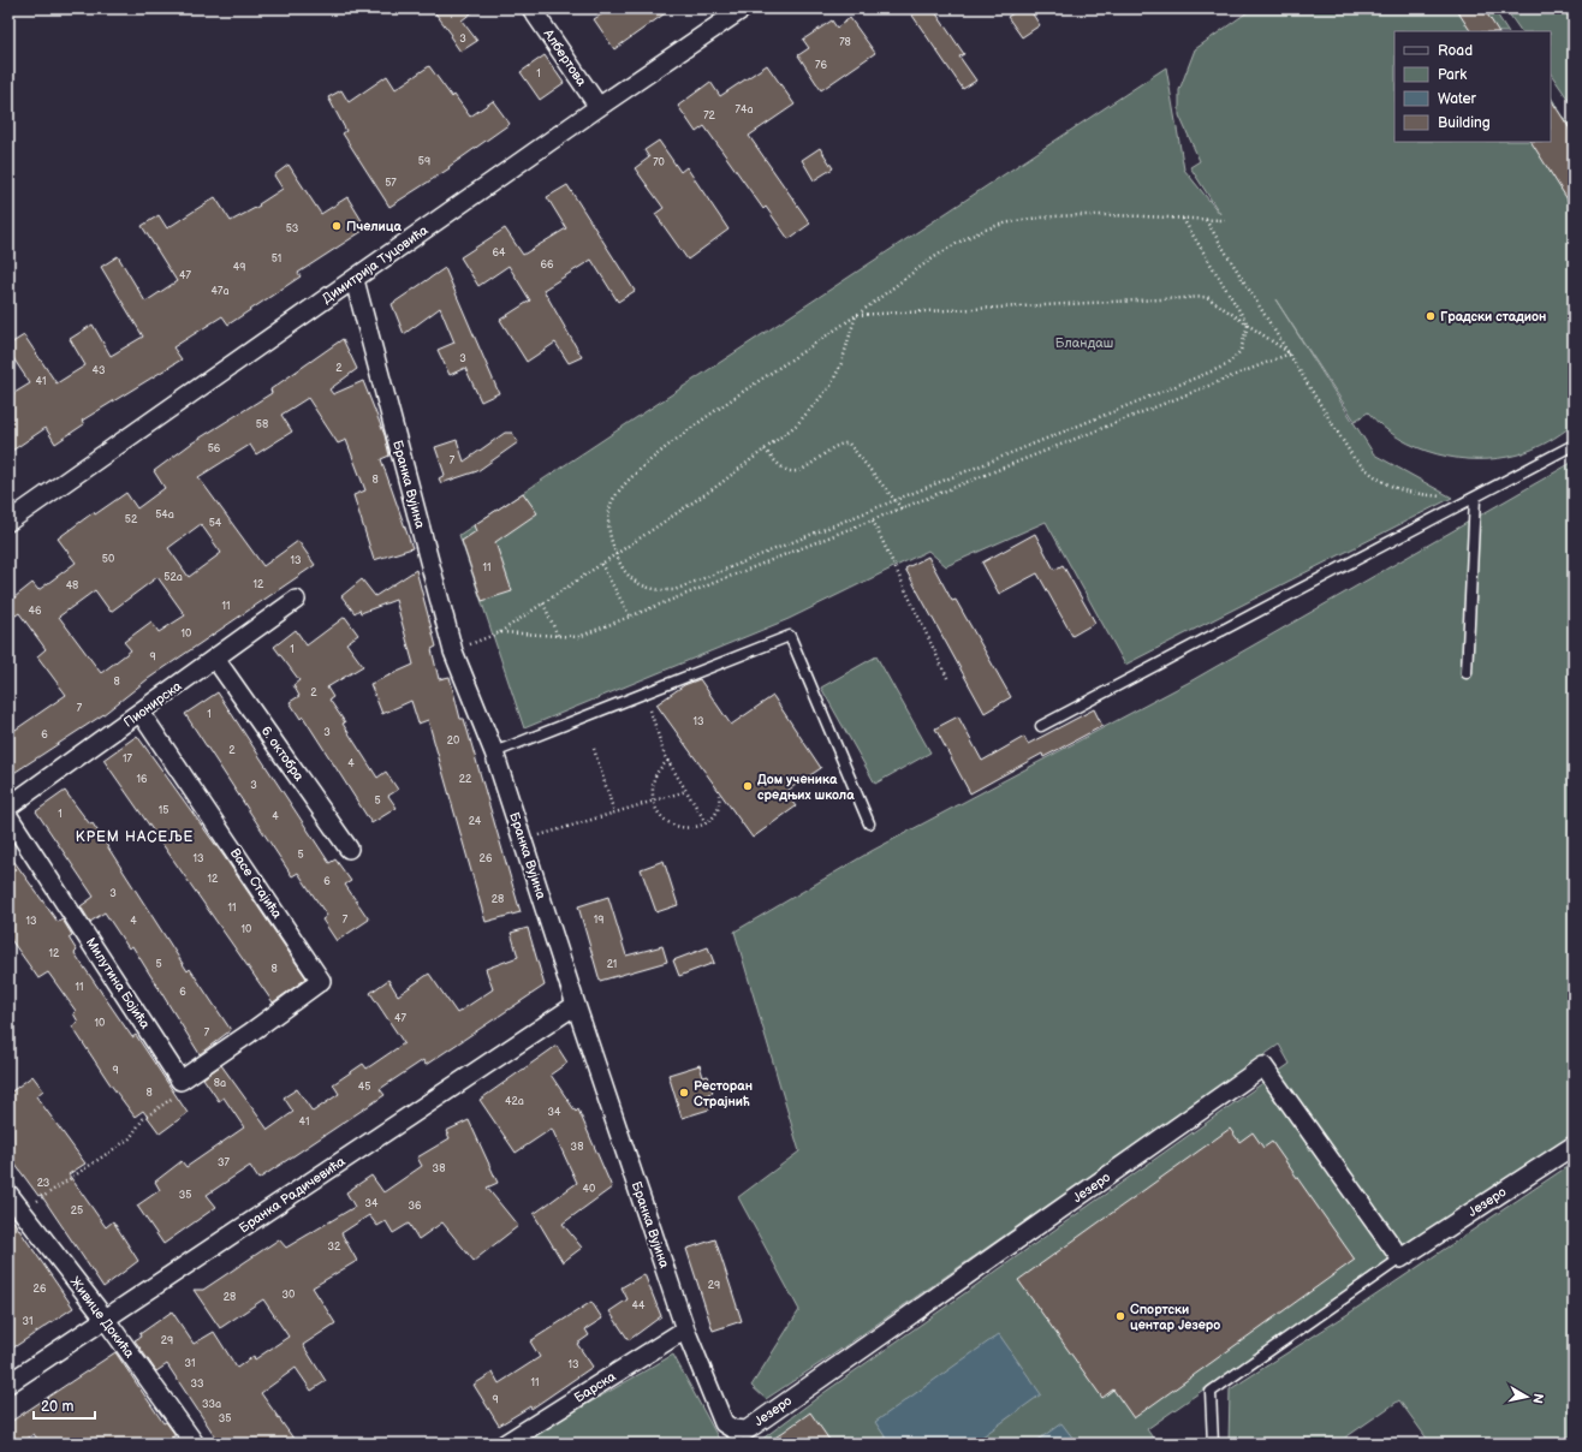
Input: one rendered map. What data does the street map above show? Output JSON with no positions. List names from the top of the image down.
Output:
{
  "streets": {
    "street": [
      "Албертова",
      "Димитрија Туцовића",
      "Бранка Вујина",
      "Пионирска",
      "6. октобра",
      "Васе Стајића",
      "Милутина Бојића",
      "Језеро",
      "Бранка Радичевића",
      "Живице Докића",
      "Барска"
    ]
  },
  "crossings": [
    ["Албертова", "Димитрија Туцовића"],
    ["Димитрија Туцовића", "Бранка Вујина"],
    ["Бранка Вујина", "Језеро"],
    ["Бранка Вујина", "Бранка Радичевића"],
    ["Бранка Вујина", "Барска"],
    ["Пионирска", "6. октобра"],
    ["Пионирска", "Васе Стајића"],
    ["Васе Стајића", "Милутина Бојића"],
    ["Бранка Радичевића", "Живице Докића"]
  ],
  "districts": ["КРЕМ НАСЕЉЕ"],
  "parks": ["Бландаш"],
  "places": [
    "Пчелица",
    "Градски стадион",
    "Дом ученика средњих школа",
    "Ресторан Страјнић",
    "Спортски центар Језеро"
  ],
  "house_numbers": [
    "3",
    "78",
    "76",
    "1",
    "74a",
    "72",
    "59",
    "70",
    "57",
    "53",
    "64",
    "51",
    "66",
    "49",
    "47",
    "47a",
    "3",
    "2",
    "43",
    "41",
    "58",
    "56",
    "7",
    "8",
    "54a",
    "52",
    "54",
    "50",
    "13",
    "11",
    "52a",
    "12",
    "48",
    "11",
    "46",
    "10",
    "1",
    "9",
    "8",
    "2",
    "7",
    "1",
    "13",
    "3",
    "6",
    "20",
    "2",
    "17",
    "4",
    "16",
    "22",
    "3",
    "5",
    "15",
    "1",
    "4",
    "24",
    "5",
    "13",
    "26",
    "12",
    "6",
    "3",
    "28",
    "11",
    "7",
    "19",
    "13",
    "4",
    "10",
    "12",
    "5",
    "21",
    "8",
    "11",
    "6",
    "47",
    "10",
    "7",
    "9",
    "8a",
    "45",
    "8",
    "42a",
    "34",
    "41",
    "38",
    "37",
    "38",
    "23",
    "40",
    "35",
    "34",
    "36",
    "25",
    "32",
    "29",
    "26",
    "30",
    "28",
    "44",
    "31",
    "29",
    "31",
    "13",
    "11",
    "33",
    "9",
    "33a",
    "35"
  ],
  "legend": [
    "Road",
    "Park",
    "Water",
    "Building"
  ],
  "scale_bar": "20 m",
  "north": "right"
}
